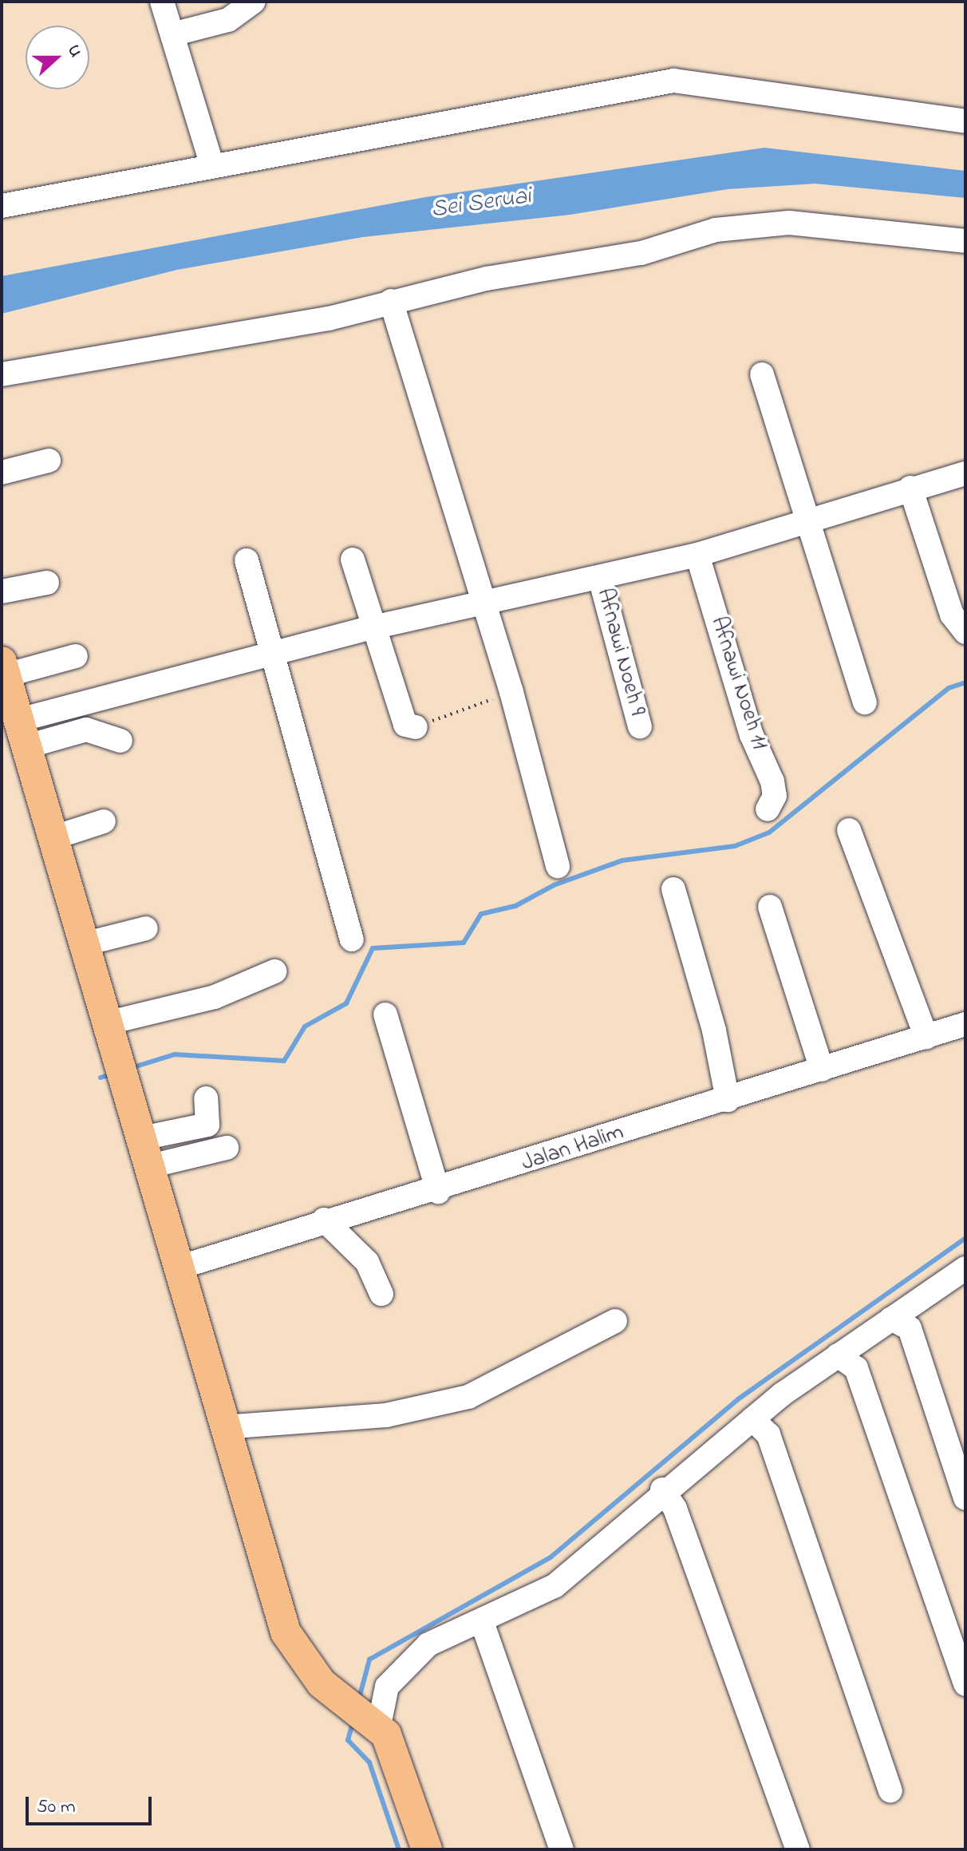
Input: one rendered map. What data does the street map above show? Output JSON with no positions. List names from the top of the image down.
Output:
{
  "streets": {
    "street": ["Afnawi Noeh 9", "Afnawi Noeh 11", "Jalan Halim"]
  },
  "water": ["Sei Seruai"],
  "scale_bar": "50 m",
  "north": "right"
}
